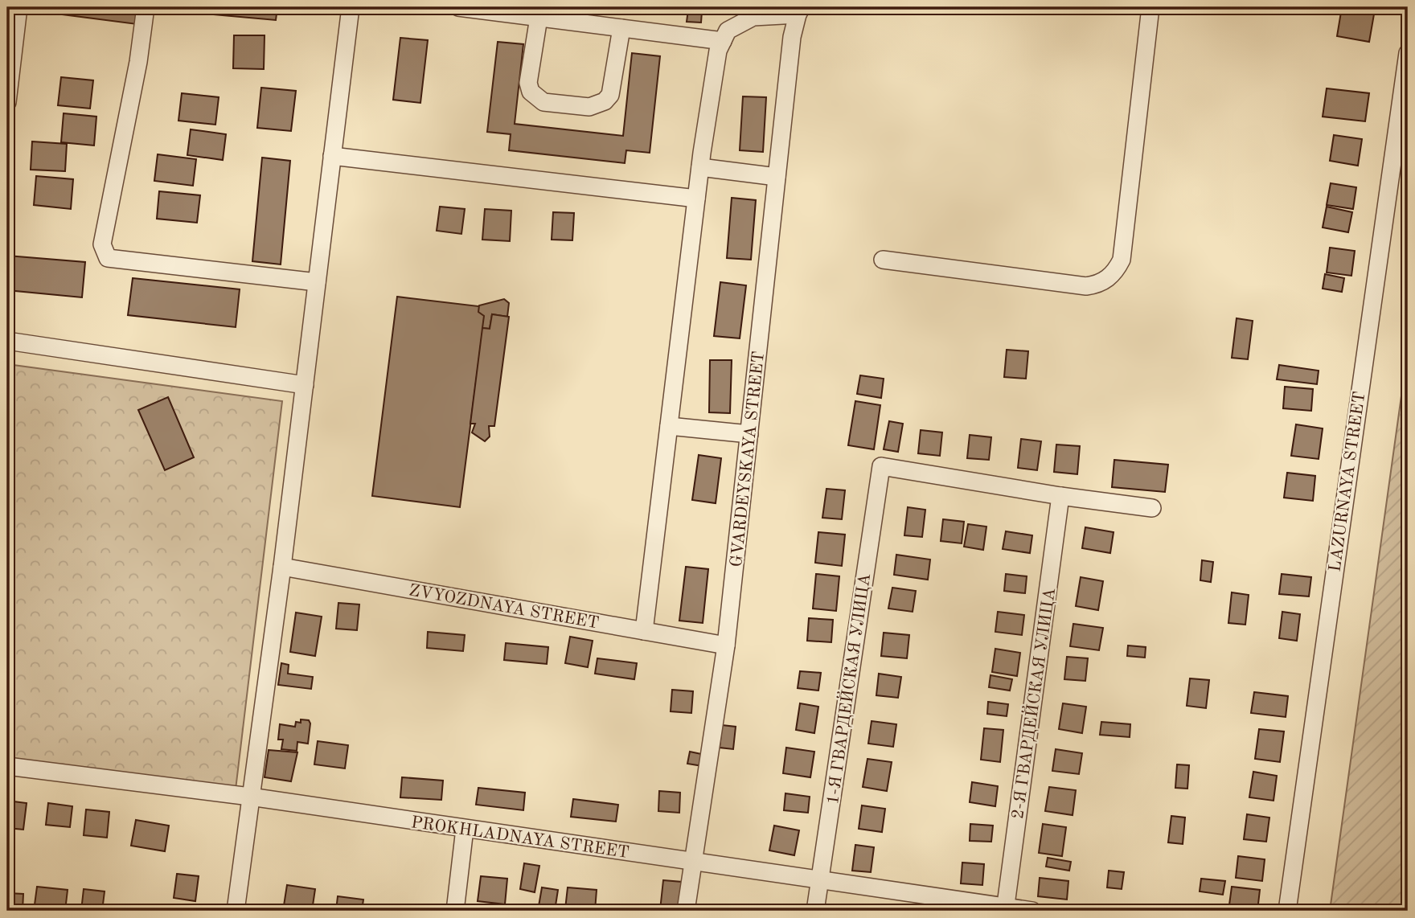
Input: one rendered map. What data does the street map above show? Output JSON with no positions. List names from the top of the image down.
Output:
{
  "streets": {
    "street": [
      "GVARDEYSKAYA STREET",
      "LAZURNAYA STREET",
      "ZVYOZDNAYA STREET",
      "1-Я ГВАРДЕЙСКАЯ УЛИЦА",
      "2-Я ГВАРДЕЙСКАЯ УЛИЦА",
      "PROKHLADNAYA STREET"
    ]
  },
  "crossings": [
    ["GVARDEYSKAYA STREET", "ZVYOZDNAYA STREET"],
    ["GVARDEYSKAYA STREET", "PROKHLADNAYA STREET"],
    ["1-Я ГВАРДЕЙСКАЯ УЛИЦА", "2-Я ГВАРДЕЙСКАЯ УЛИЦА"],
    ["1-Я ГВАРДЕЙСКАЯ УЛИЦА", "PROKHLADNAYA STREET"],
    ["2-Я ГВАРДЕЙСКАЯ УЛИЦА", "PROKHLADNAYA STREET"]
  ]
}
